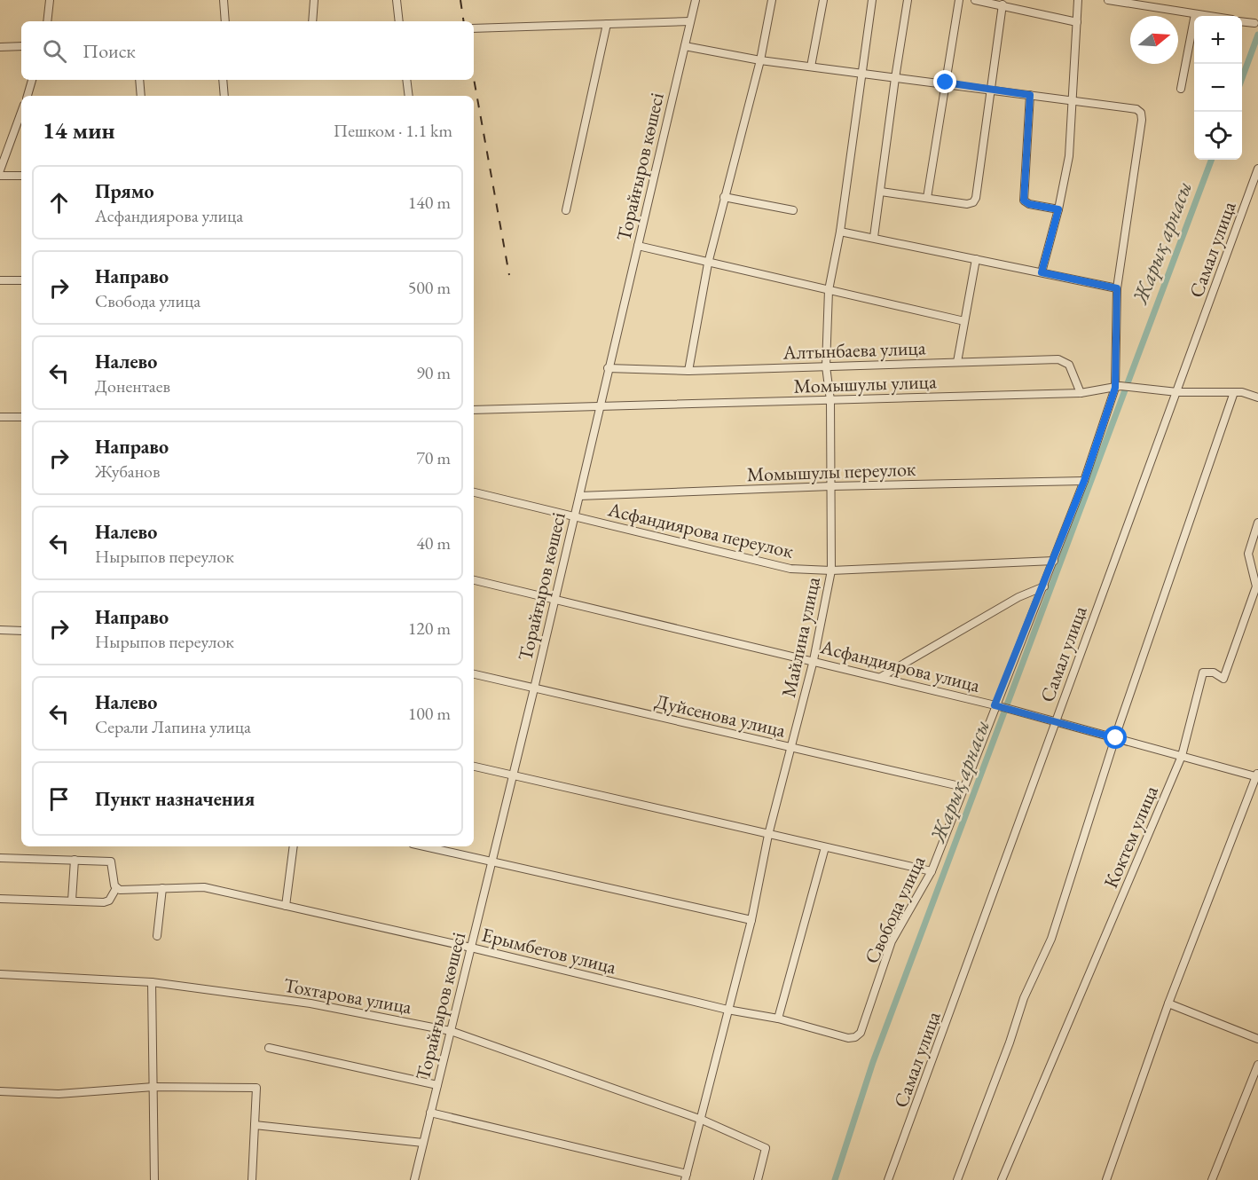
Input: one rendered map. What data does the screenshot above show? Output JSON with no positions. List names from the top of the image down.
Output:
{
  "streets": {
    "street": [
      "Торайғыров көшесі",
      "Самал улица",
      "Алтынбаева улица",
      "Момышулы улица",
      "Момышулы переулок",
      "Асфандиярова переулок",
      "Майлина улица",
      "Асфандиярова улица",
      "Дуйсенова улица",
      "Коктем улица",
      "Свобода улица",
      "Ерымбетов улица",
      "Тохтарова улица"
    ]
  },
  "crossings": [
    ["Торайғыров көшесі", "Алтынбаева улица"],
    ["Торайғыров көшесі", "Момышулы улица"],
    ["Торайғыров көшесі", "Момышулы переулок"],
    ["Торайғыров көшесі", "Асфандиярова переулок"],
    ["Торайғыров көшесі", "Асфандиярова улица"],
    ["Торайғыров көшесі", "Дуйсенова улица"],
    ["Торайғыров көшесі", "Ерымбетов улица"],
    ["Торайғыров көшесі", "Тохтарова улица"],
    ["Самал улица", "Момышулы улица"],
    ["Самал улица", "Асфандиярова улица"],
    ["Алтынбаева улица", "Момышулы улица"],
    ["Алтынбаева улица", "Майлина улица"],
    ["Момышулы улица", "Майлина улица"],
    ["Момышулы улица", "Свобода улица"],
    ["Момышулы переулок", "Майлина улица"],
    ["Момышулы переулок", "Свобода улица"],
    ["Асфандиярова переулок", "Майлина улица"],
    ["Асфандиярова переулок", "Свобода улица"],
    ["Майлина улица", "Асфандиярова улица"],
    ["Майлина улица", "Дуйсенова улица"],
    ["Майлина улица", "Ерымбетов улица"],
    ["Майлина улица", "Тохтарова улица"],
    ["Асфандиярова улица", "Коктем улица"],
    ["Асфандиярова улица", "Свобода улица"],
    ["Дуйсенова улица", "Свобода улица"],
    ["Свобода улица", "Ерымбетов улица"]
  ],
  "water": ["Жарық арнасы"],
  "north": "right",
  "page": {
    "map_buttons": ["+", "−"],
    "search": "Поиск",
    "heading": ["14 мин", "Пешком · 1.1 km"],
    "list": [
      ["Прямо", "Асфандиярова улица", "140 m"],
      ["Направо", "Свобода улица", "500 m"],
      ["Налево", "Донентаев", "90 m"],
      ["Направо", "Жубанов", "70 m"],
      ["Налево", "Нырыпов переулок", "40 m"],
      ["Направо", "Нырыпов переулок", "120 m"],
      ["Налево", "Серали Лапина улица", "100 m"],
      "Пункт назначения"
    ]
  }
}
